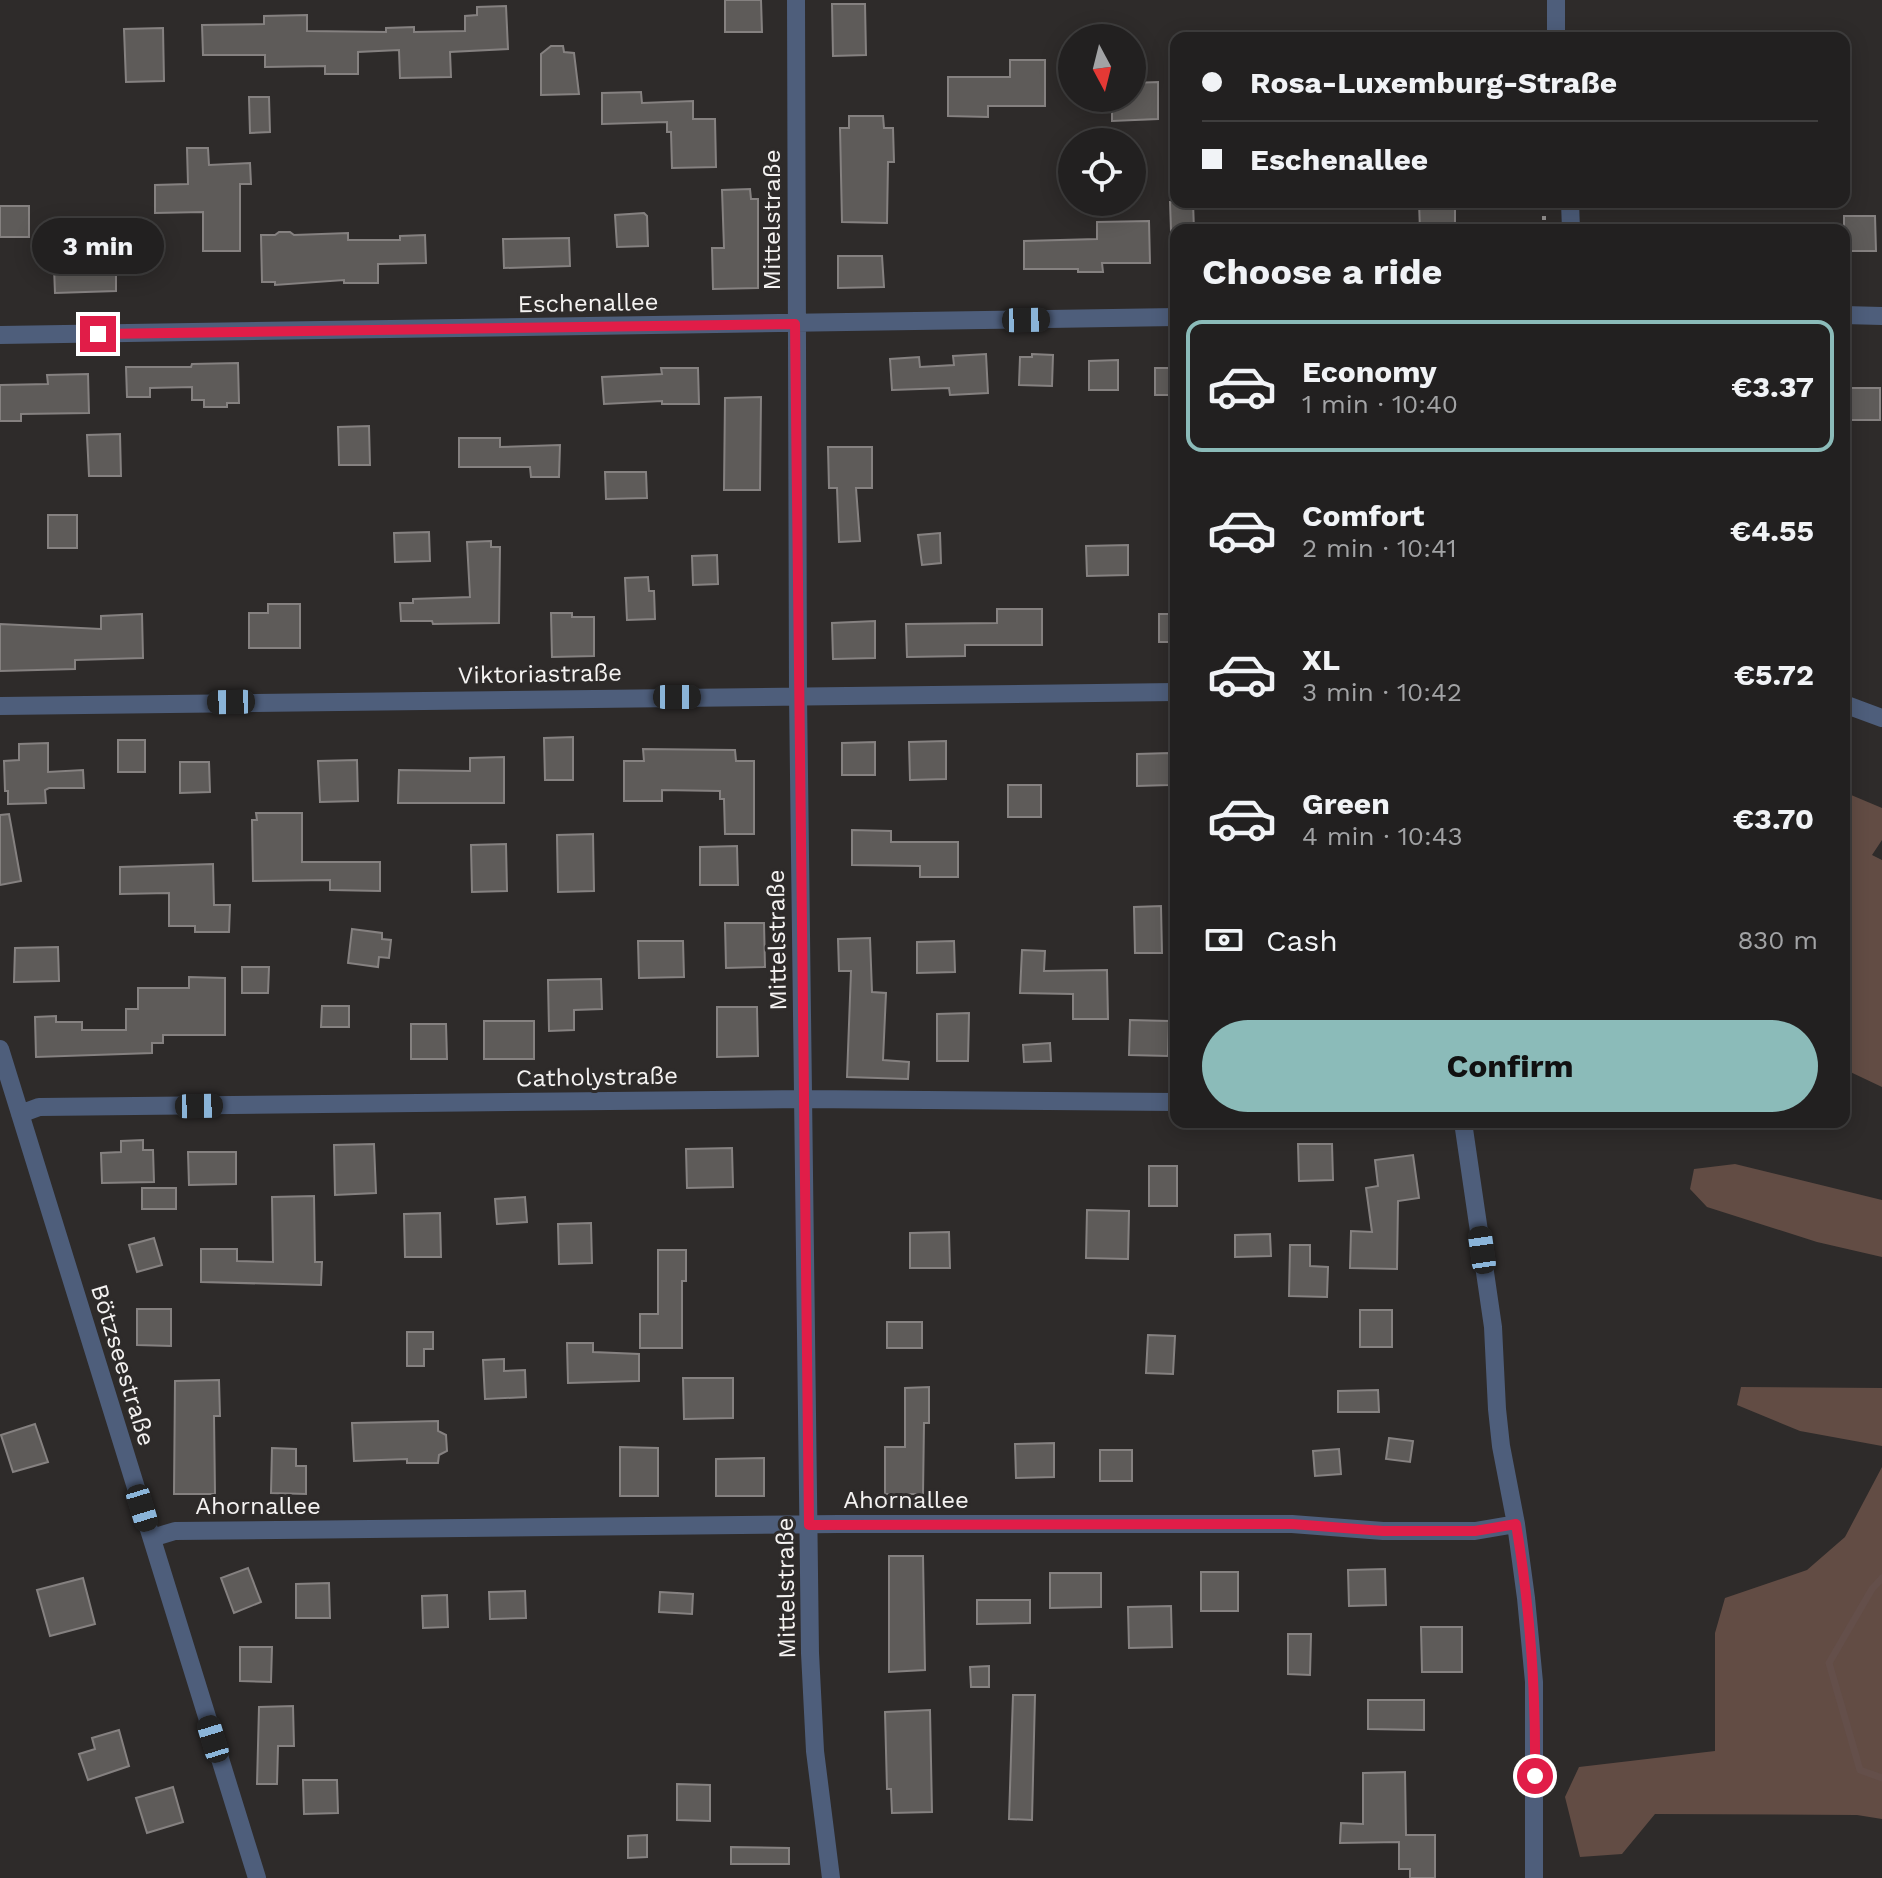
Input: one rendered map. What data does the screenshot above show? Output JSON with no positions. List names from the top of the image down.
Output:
{
  "streets": {
    "street": [
      "Mittelstraße",
      "Eschenallee",
      "Viktoriastraße",
      "Catholystraße",
      "Bötzseestraße",
      "Ahornallee"
    ]
  },
  "crossings": [
    ["Mittelstraße", "Eschenallee"],
    ["Mittelstraße", "Viktoriastraße"],
    ["Mittelstraße", "Catholystraße"],
    ["Mittelstraße", "Ahornallee"],
    ["Catholystraße", "Bötzseestraße"],
    ["Bötzseestraße", "Ahornallee"]
  ],
  "north": "bottom",
  "page": {
    "banner": ["Rosa-Luxemburg-Straße", "Eschenallee"],
    "bubble": "3 min",
    "heading": "Choose a ride",
    "list": [
      {
        "name": "Economy",
        "note": "1 min · 10:40",
        "value": "€3.37"
      },
      {
        "name": "Comfort",
        "note": "2 min · 10:41",
        "value": "€4.55"
      },
      {
        "name": "XL",
        "note": "3 min · 10:42",
        "value": "€5.72"
      },
      {
        "name": "Green",
        "note": "4 min · 10:43",
        "value": "€3.70"
      }
    ],
    "pay": ["Cash", "830 m"],
    "buttons": "Confirm"
  }
}
